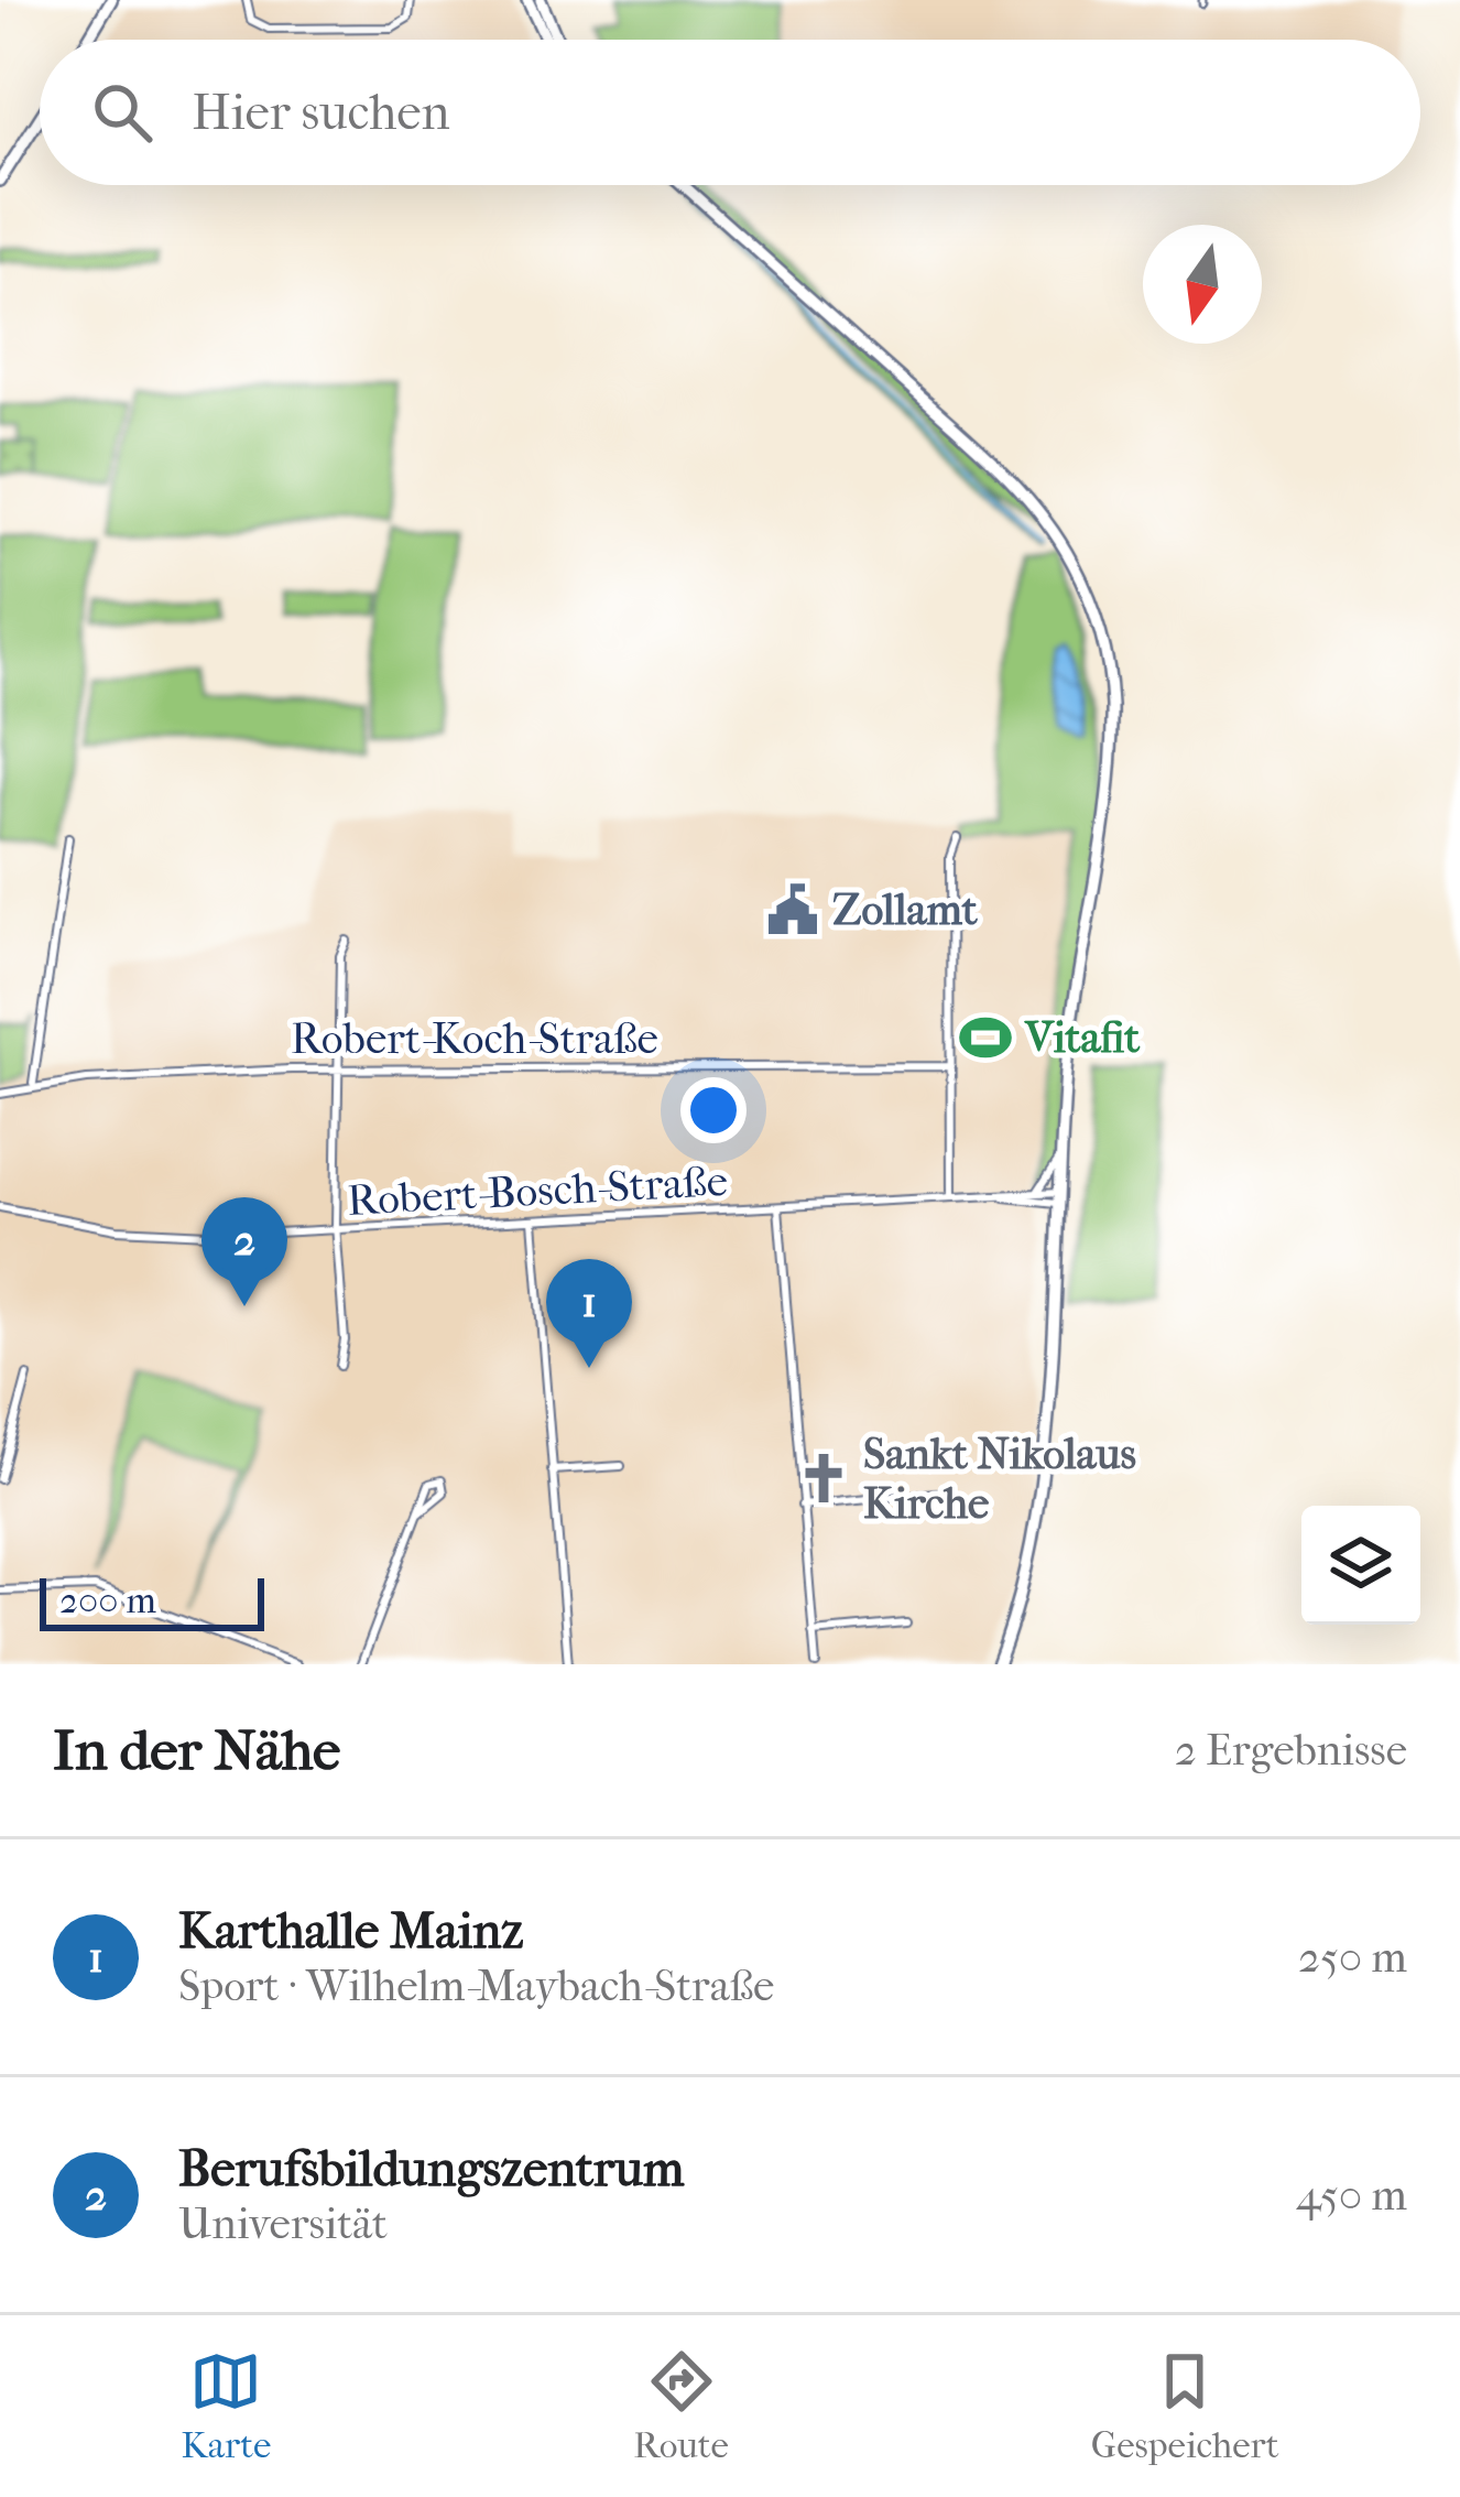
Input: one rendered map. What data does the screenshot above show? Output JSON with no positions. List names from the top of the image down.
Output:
{
  "streets": {
    "street": ["Robert-Koch-Straße", "Robert-Bosch-Straße"]
  },
  "places": {
    "public building": ["Zollamt"],
    "sports": ["Vitafit"],
    "church": ["Sankt Nikolaus Kirche"]
  },
  "scale_bar": "200 m",
  "north": "bottom",
  "page": {
    "search": "Hier suchen",
    "pins": ["2", "1"],
    "scale": "200 m",
    "heading": ["In der Nähe", "2 Ergebnisse"],
    "list": [
      {
        "mark": "1",
        "name": "Karthalle Mainz",
        "note": "Sport · Wilhelm-Maybach-Straße",
        "value": "250 m"
      },
      {
        "mark": "2",
        "name": "Berufsbildungszentrum",
        "note": "Universität",
        "value": "450 m"
      }
    ],
    "nav": ["Karte", "Route", "Gespeichert"]
  }
}
